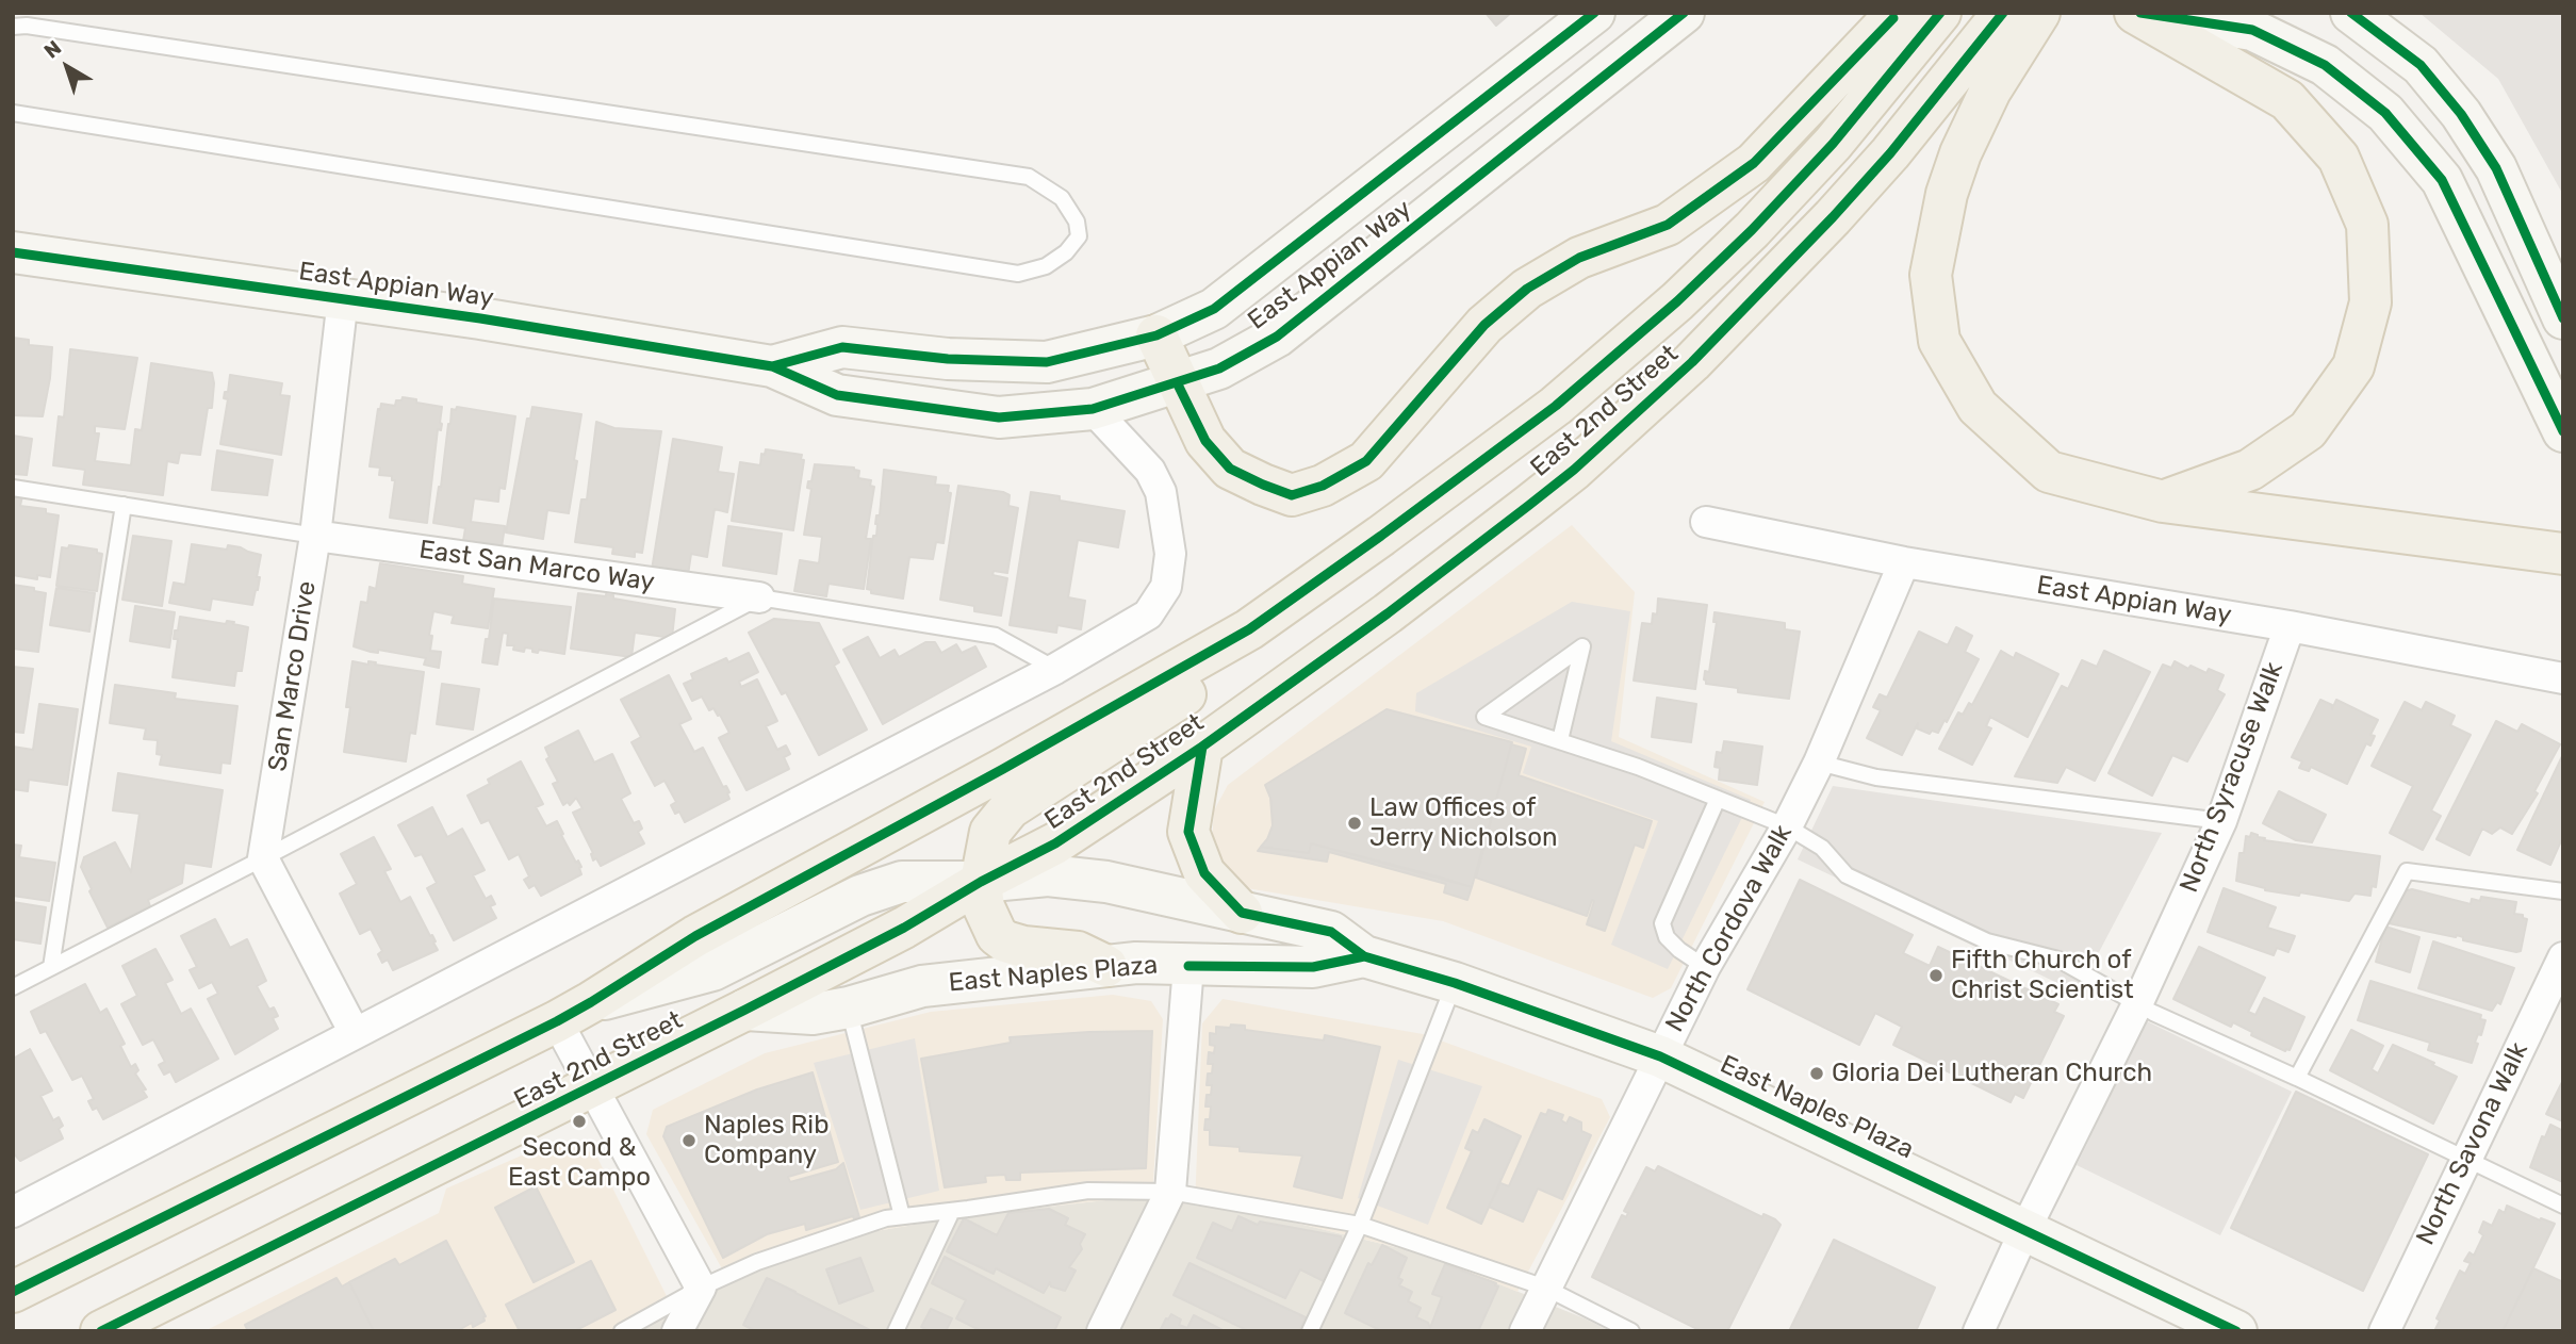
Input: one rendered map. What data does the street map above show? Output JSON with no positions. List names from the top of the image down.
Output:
{
  "streets": {
    "main road": ["East Appian Way", "East 2nd Street", "East Naples Plaza"],
    "street": [
      "East San Marco Way",
      "San Marco Drive",
      "North Syracuse Walk",
      "North Cordova Walk",
      "North Savona Walk"
    ]
  },
  "crossings": [
    ["East Appian Way", "San Marco Drive"],
    ["East Appian Way", "North Syracuse Walk"],
    ["East Appian Way", "North Cordova Walk"],
    ["East 2nd Street", "East Naples Plaza"],
    ["East San Marco Way", "San Marco Drive"],
    ["North Syracuse Walk", "East Naples Plaza"],
    ["North Cordova Walk", "East Naples Plaza"]
  ],
  "places": [
    "Law Offices of Jerry Nicholson",
    "Fifth Church of Christ Scientist",
    "Gloria Dei Lutheran Church",
    "Second & East Campo",
    "Naples Rib Company"
  ],
  "north": "top left"
}
